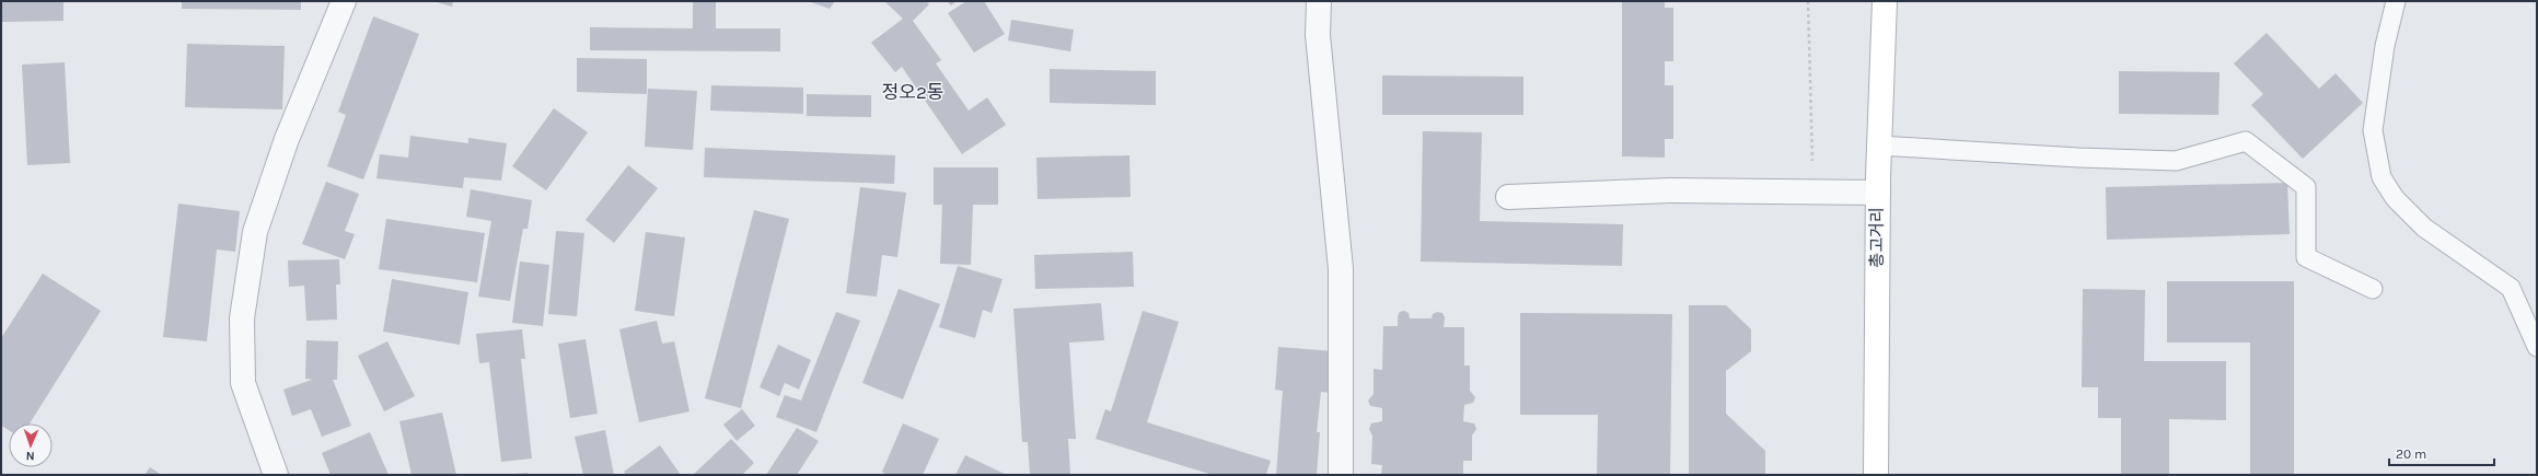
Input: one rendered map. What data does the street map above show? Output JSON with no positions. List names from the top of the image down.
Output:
{
  "streets": {
    "main road": ["총고거리"]
  },
  "districts": ["정오2동"],
  "scale_bar": "20 m",
  "north": "bottom"
}
